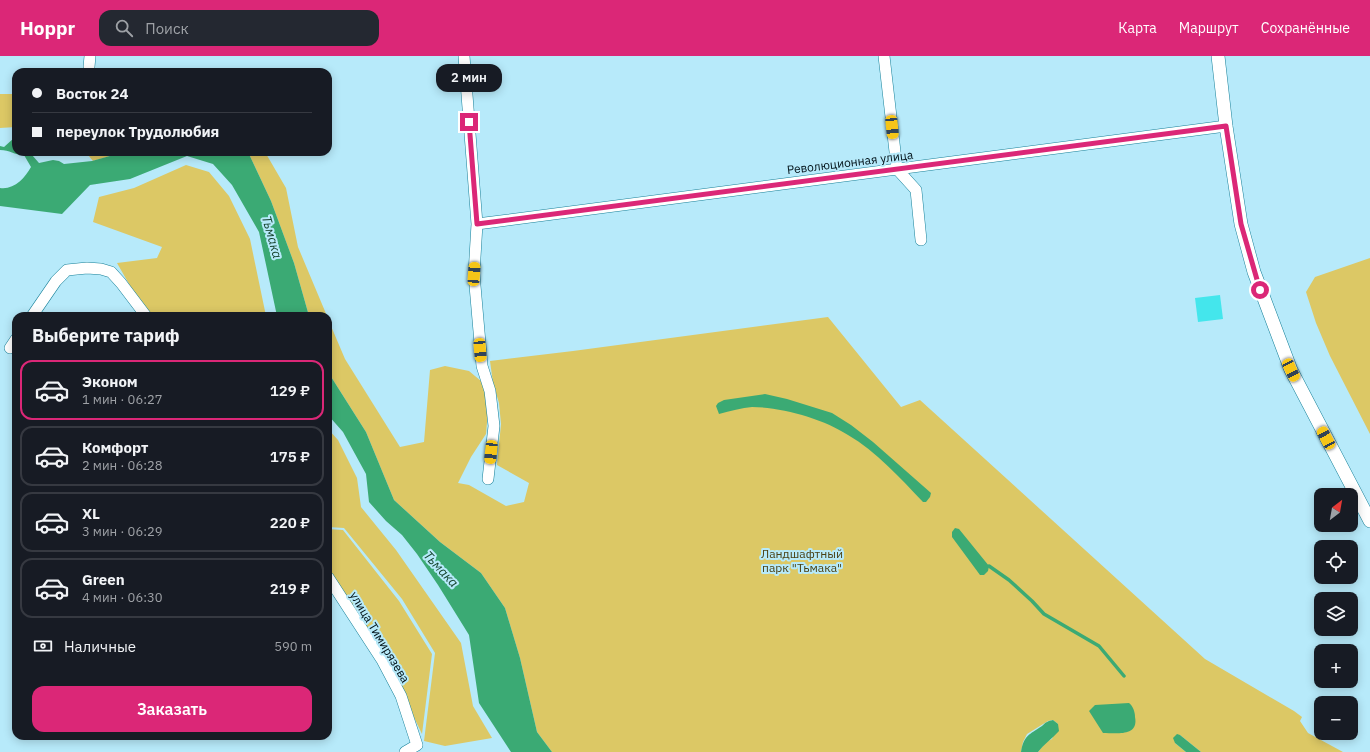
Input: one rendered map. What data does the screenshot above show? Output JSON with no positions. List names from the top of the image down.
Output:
{
  "streets": {
    "street": ["Революционная улица", "улица Тимирязева"]
  },
  "water": ["Тьмака"],
  "parks": ["Ландшафтный парк \"Тьмака\""],
  "north": "top right",
  "page": {
    "header": "Hoppr",
    "search": "Поиск",
    "nav": ["Карта", "Маршрут", "Сохранённые"],
    "bubble": "2 мин",
    "banner": ["Восток 24", "переулок Трудолюбия"],
    "heading": "Выберите тариф",
    "list": [
      {
        "name": "Эконом",
        "note": "1 мин · 06:27",
        "value": "129 ₽"
      },
      {
        "name": "Комфорт",
        "note": "2 мин · 06:28",
        "value": "175 ₽"
      },
      {
        "name": "XL",
        "note": "3 мин · 06:29",
        "value": "220 ₽"
      },
      {
        "name": "Green",
        "note": "4 мин · 06:30",
        "value": "219 ₽"
      }
    ],
    "map_buttons": ["+", "−"],
    "pay": ["Наличные", "590 m"],
    "buttons": "Заказать"
  }
}
